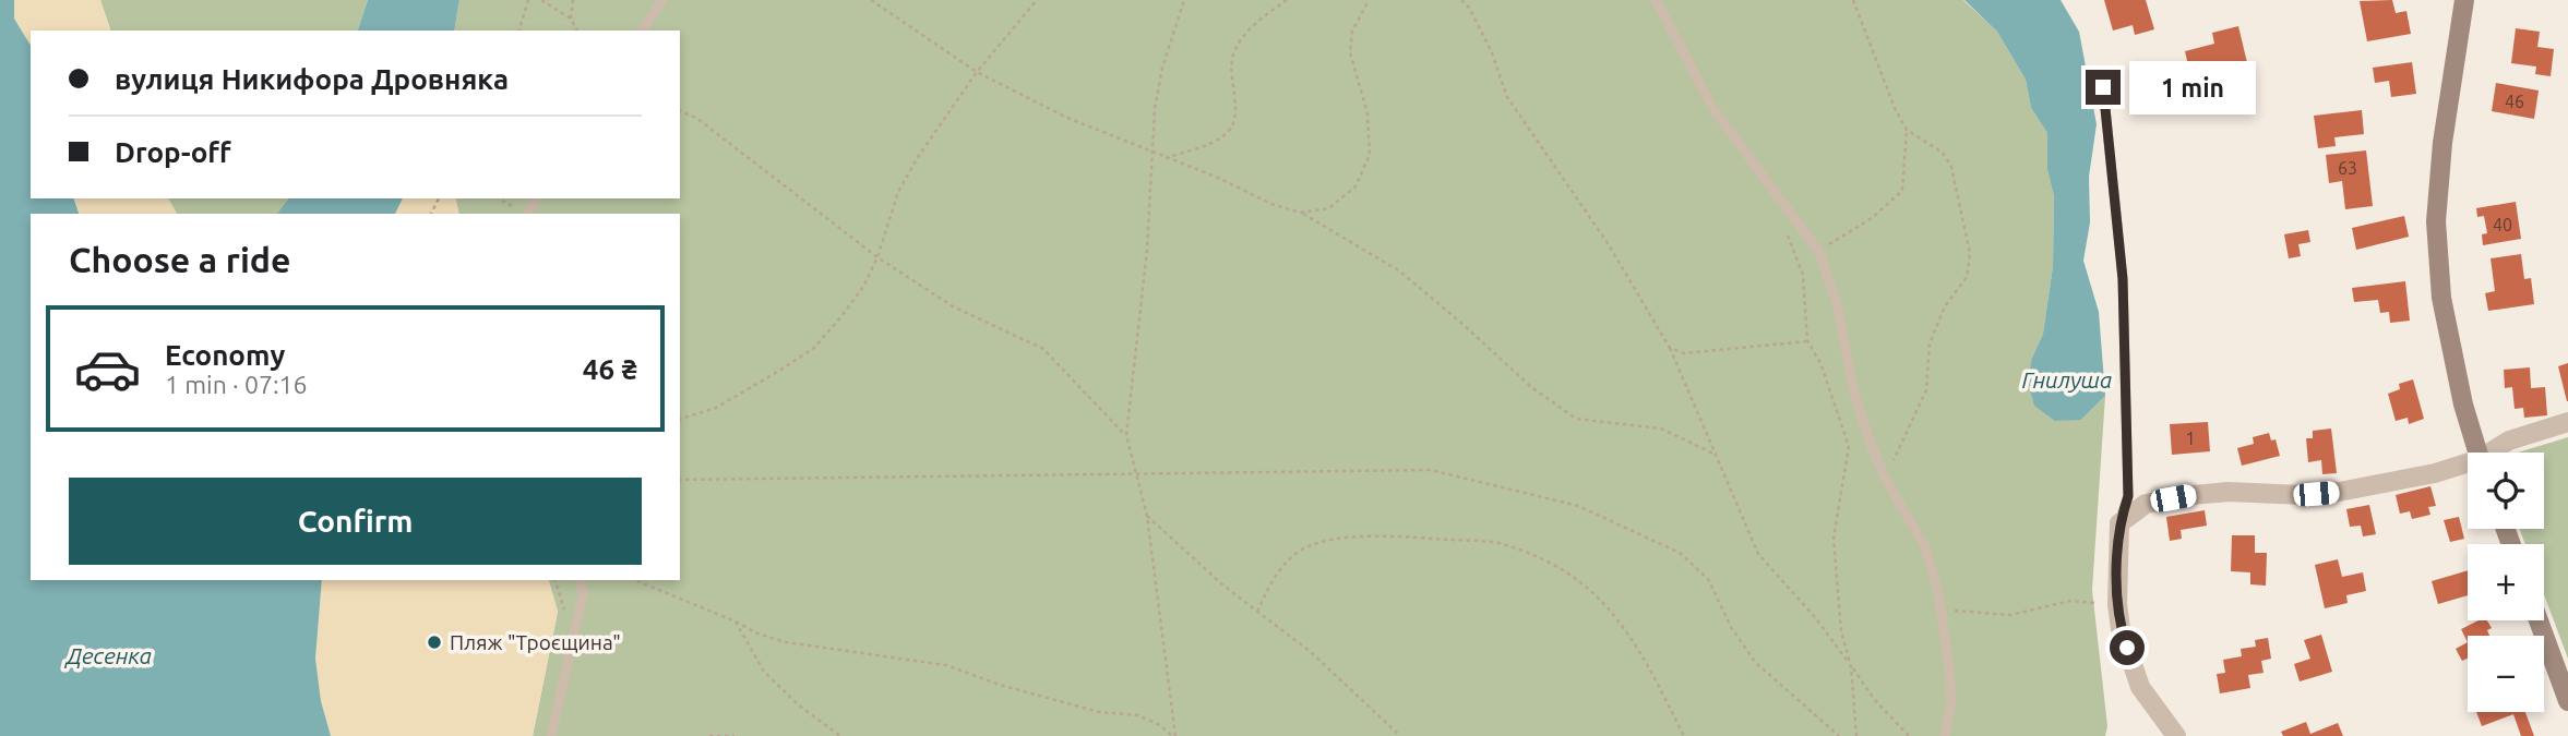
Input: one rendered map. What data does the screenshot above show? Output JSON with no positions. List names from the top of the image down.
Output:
{
  "water": ["Гнилуша", "Десенка"],
  "places": ["Пляж \"Троєщина\""],
  "house_numbers": [
    "46",
    "63",
    "40",
    "1"
  ],
  "page": {
    "banner": ["вулиця Никифора Дровняка", "Drop-off"],
    "bubble": "1 min",
    "heading": "Choose a ride",
    "list": [
      {
        "name": "Economy",
        "note": "1 min · 07:16",
        "value": "46 ₴"
      }
    ],
    "map_buttons": ["+", "−"],
    "buttons": "Confirm"
  }
}
